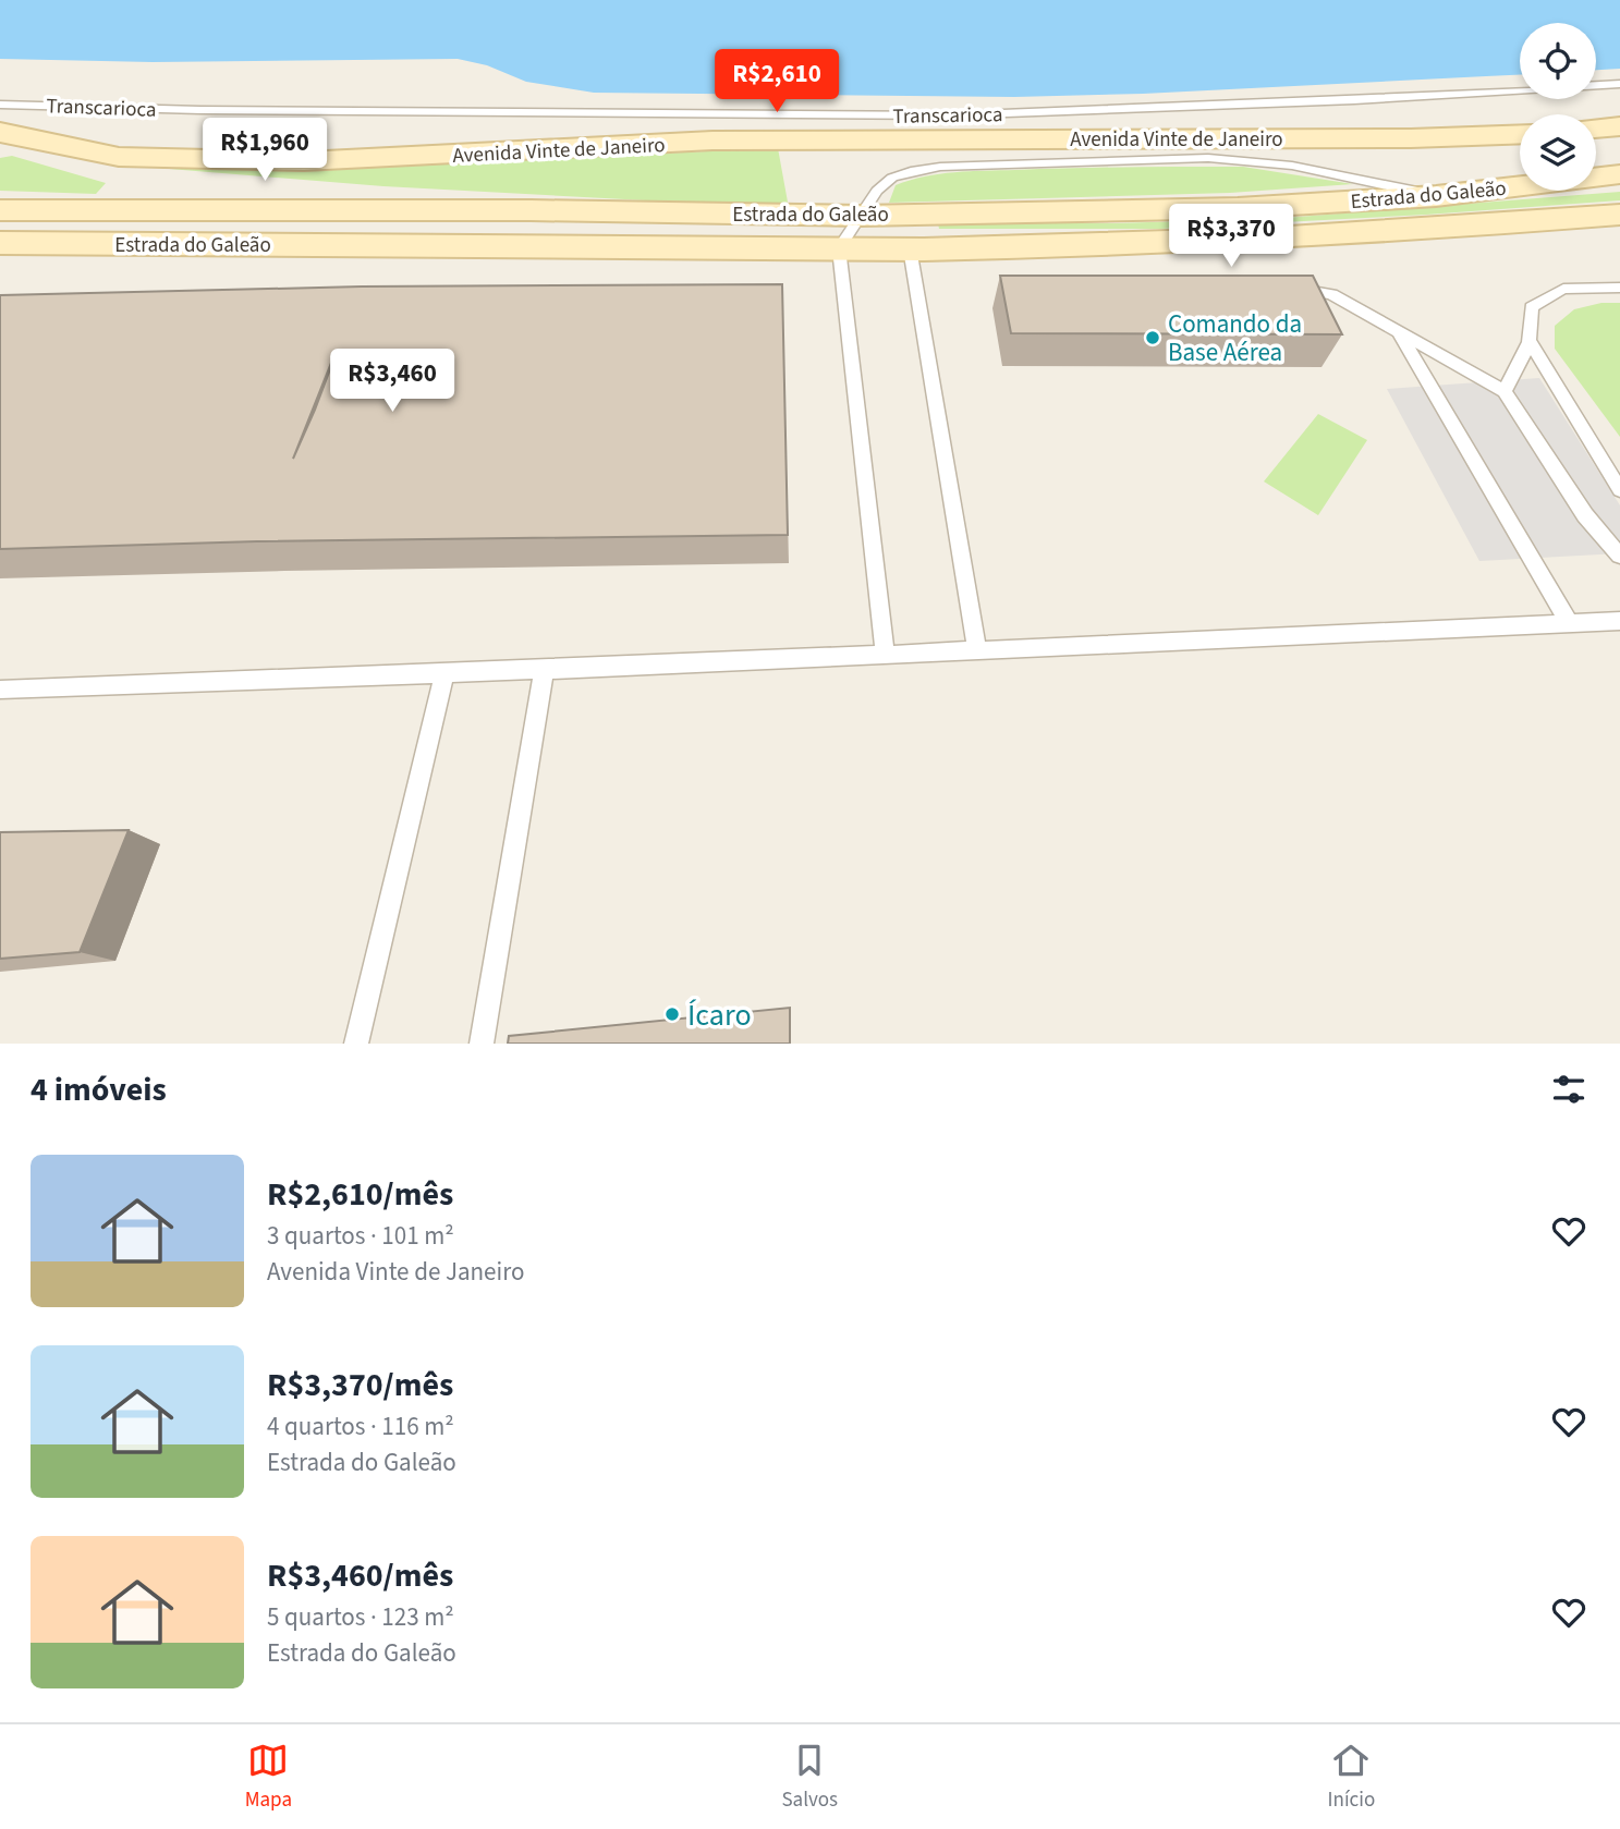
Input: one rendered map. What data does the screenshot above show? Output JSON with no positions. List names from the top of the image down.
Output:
{
  "streets": {
    "main road": ["Avenida Vinte de Janeiro", "Estrada do Galeão"],
    "lane": ["Transcarioca"]
  },
  "places": ["Comando da Base Aérea", "Ícaro"],
  "page": {
    "price": [
      "R$2,610",
      "R$1,960",
      "R$3,370",
      "R$3,460"
    ],
    "heading": "4 imóveis",
    "list": [
      {
        "name": "R$2,610/mês",
        "note": "3 quartos · 101 m² · Avenida Vinte de Janeiro"
      },
      {
        "name": "R$3,370/mês",
        "note": "4 quartos · 116 m² · Estrada do Galeão"
      },
      {
        "name": "R$3,460/mês",
        "note": "5 quartos · 123 m² · Estrada do Galeão"
      }
    ],
    "tabs": ["Mapa", "Salvos", "Início"]
  }
}
